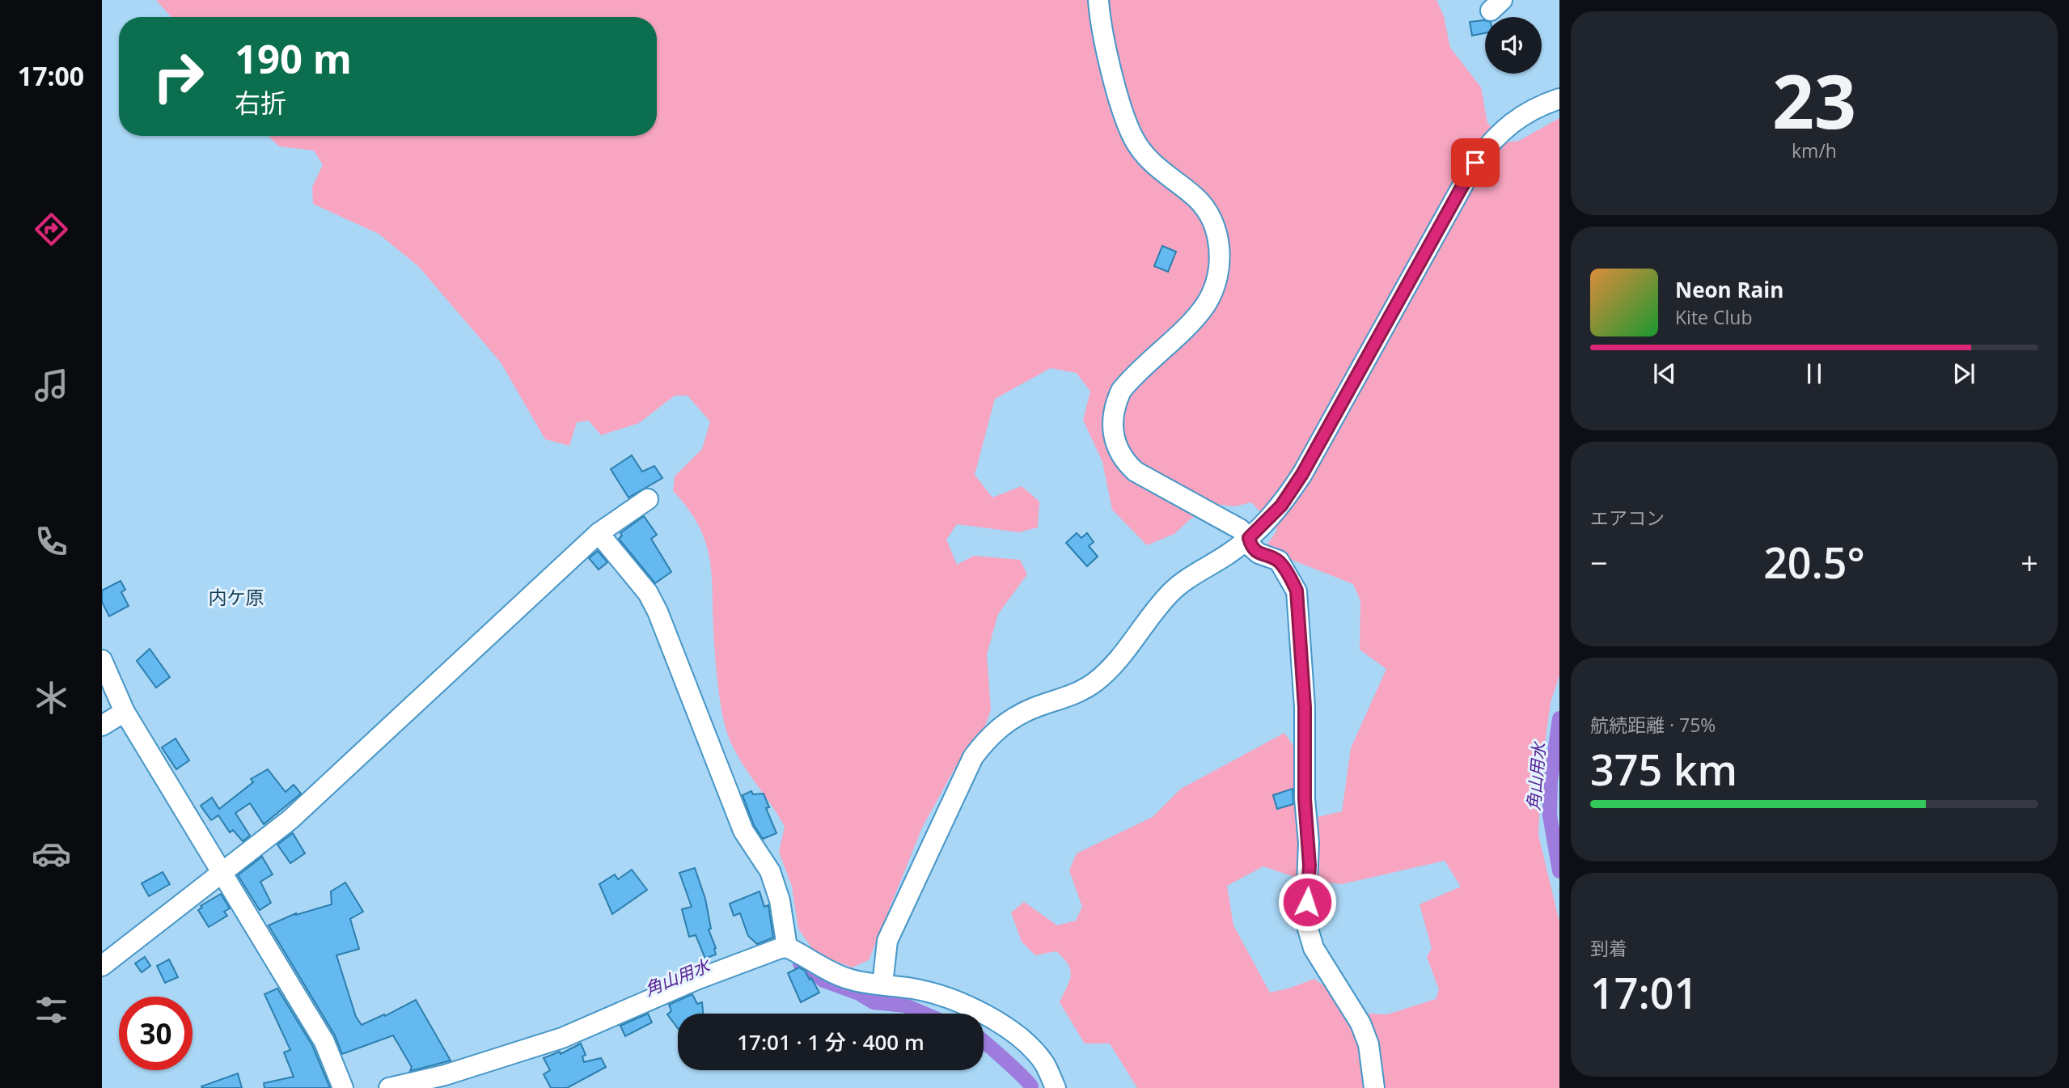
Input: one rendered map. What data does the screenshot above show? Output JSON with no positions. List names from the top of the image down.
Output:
{
  "districts": ["内ケ原"],
  "water": ["角山用水"],
  "page": {
    "tabs": "17:00",
    "tile": [
      ["23", "km/h"],
      "エアコン",
      ["航続距離 · 75%", "375 km"],
      ["到着", "17:01"]
    ],
    "turn": ["190 m", "右折"],
    "song": ["Neon Rain", "Kite Club"],
    "heat": ["−", "20.5°", "+"],
    "limit": "30",
    "trip": "17:01 · 1 分 · 400 m"
  }
}
